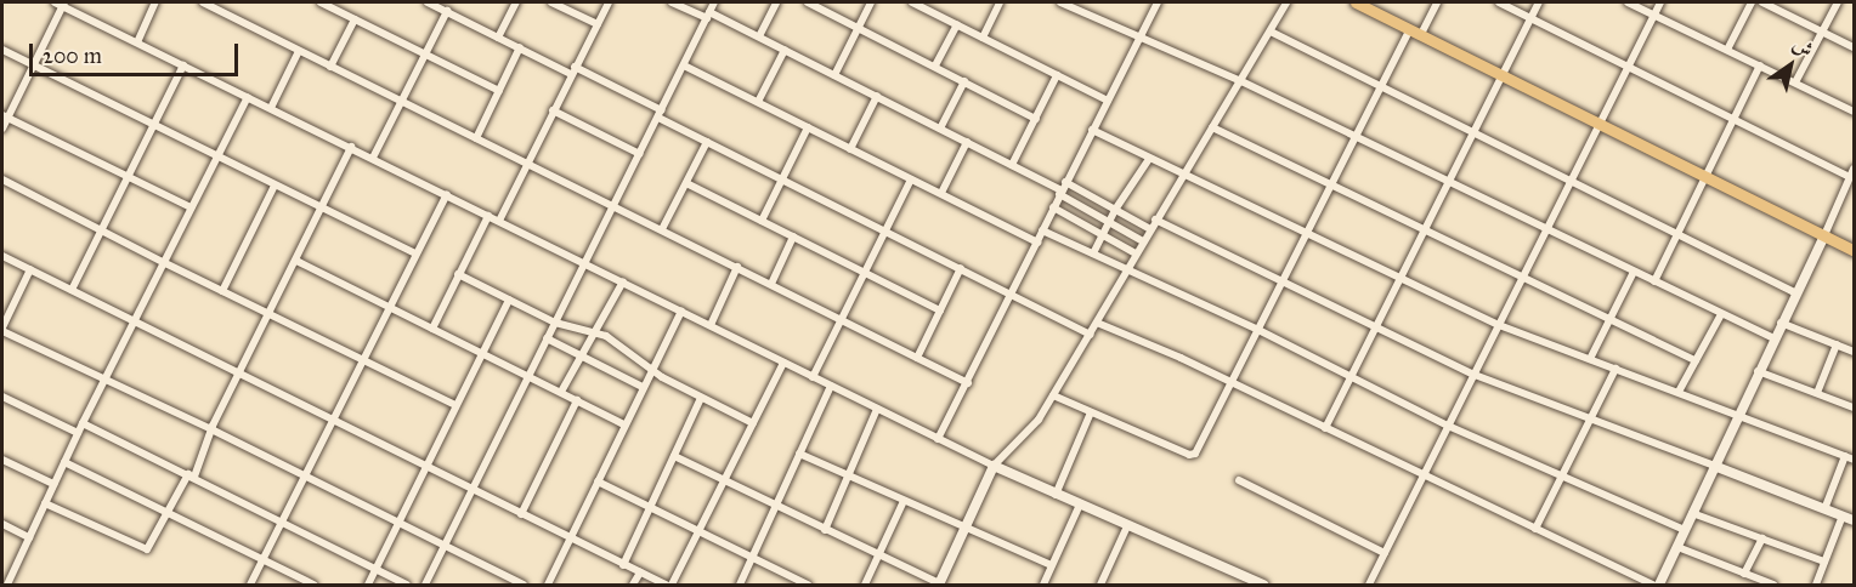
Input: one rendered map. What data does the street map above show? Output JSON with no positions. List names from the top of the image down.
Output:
{
  "scale_bar": "200 m",
  "north": "top right"
}
